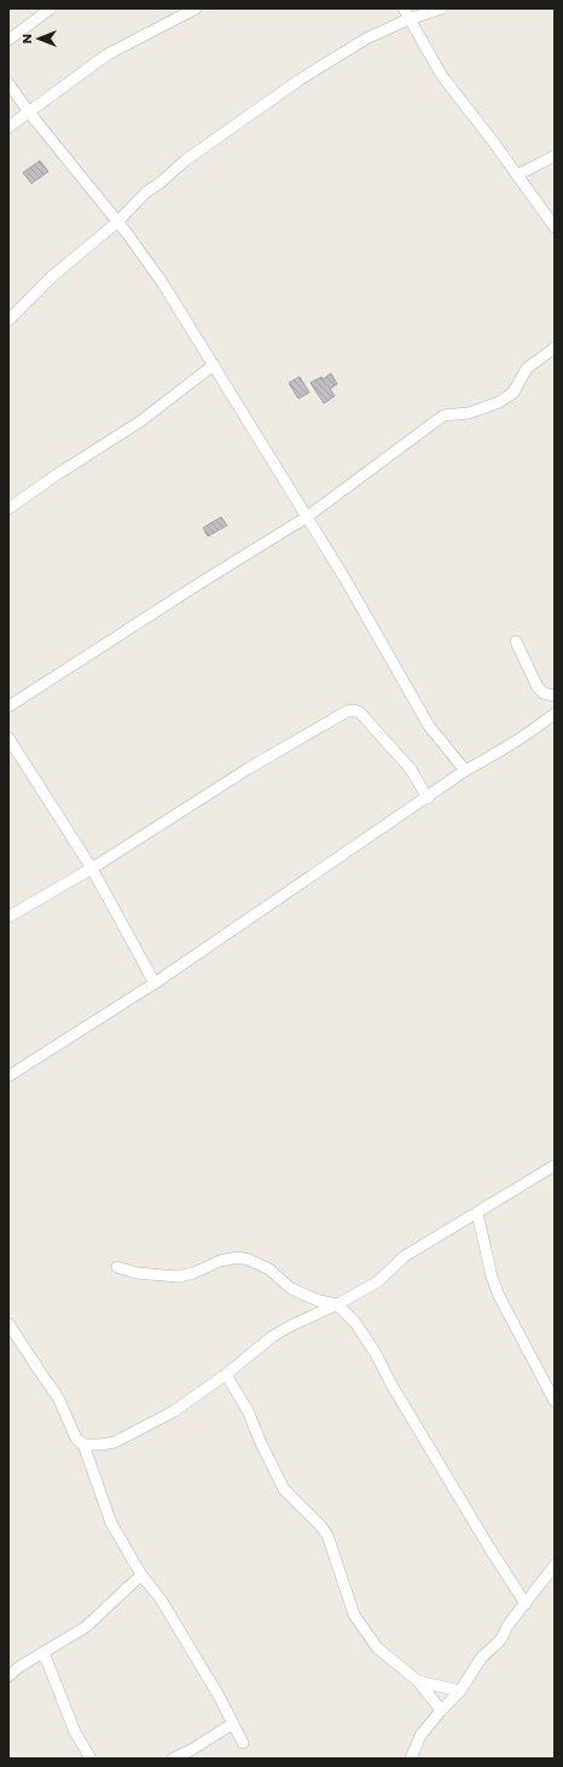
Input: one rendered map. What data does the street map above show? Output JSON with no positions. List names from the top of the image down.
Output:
{
  "north": "left"
}
